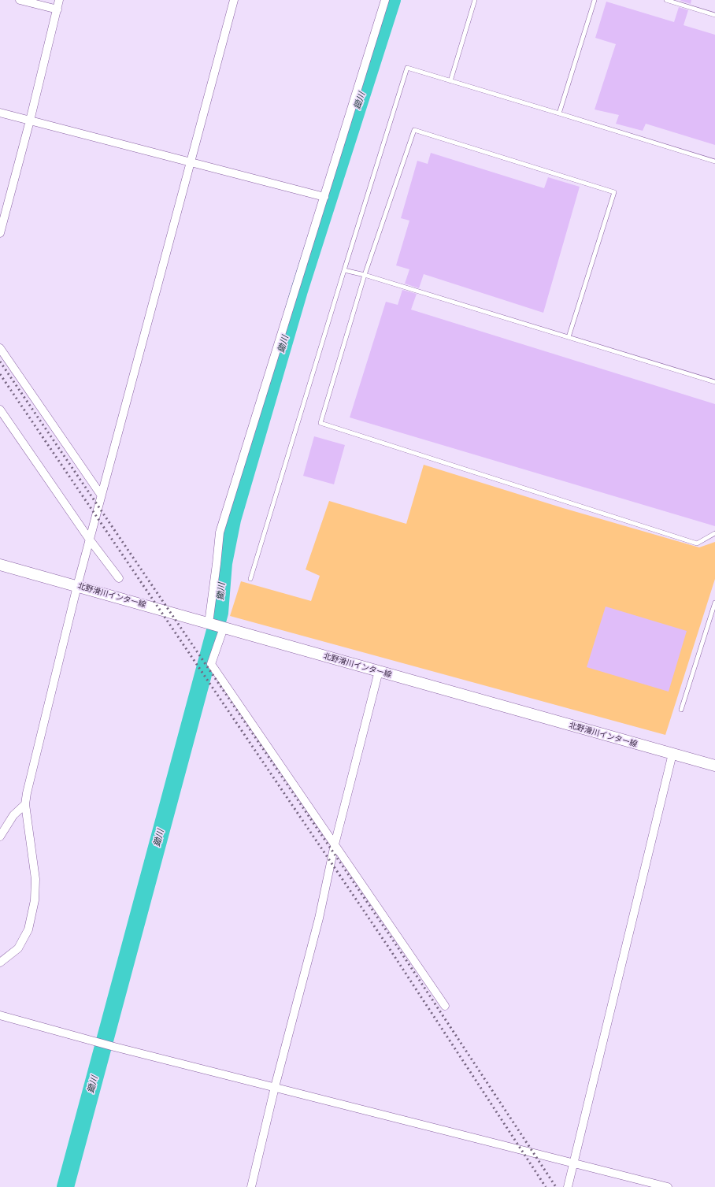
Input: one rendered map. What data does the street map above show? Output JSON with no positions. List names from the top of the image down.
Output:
{
  "streets": {
    "main road": ["北野滑川インター線"]
  },
  "water": ["鋤川"]
}
